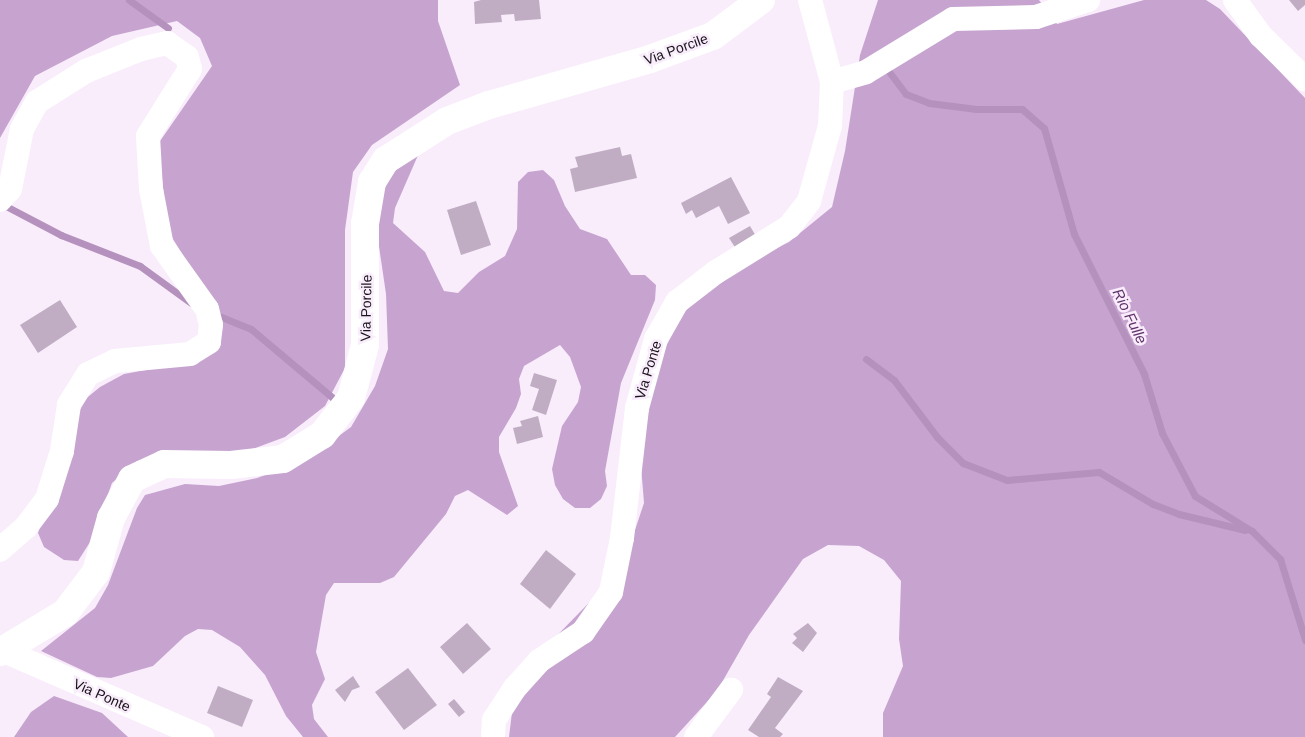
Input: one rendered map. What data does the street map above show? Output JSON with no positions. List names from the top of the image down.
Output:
{
  "streets": {
    "street": ["Via Porcile", "Via Ponte"]
  },
  "crossings": [
    ["Via Porcile", "Via Ponte"]
  ],
  "water": ["Rio Fulle"]
}
